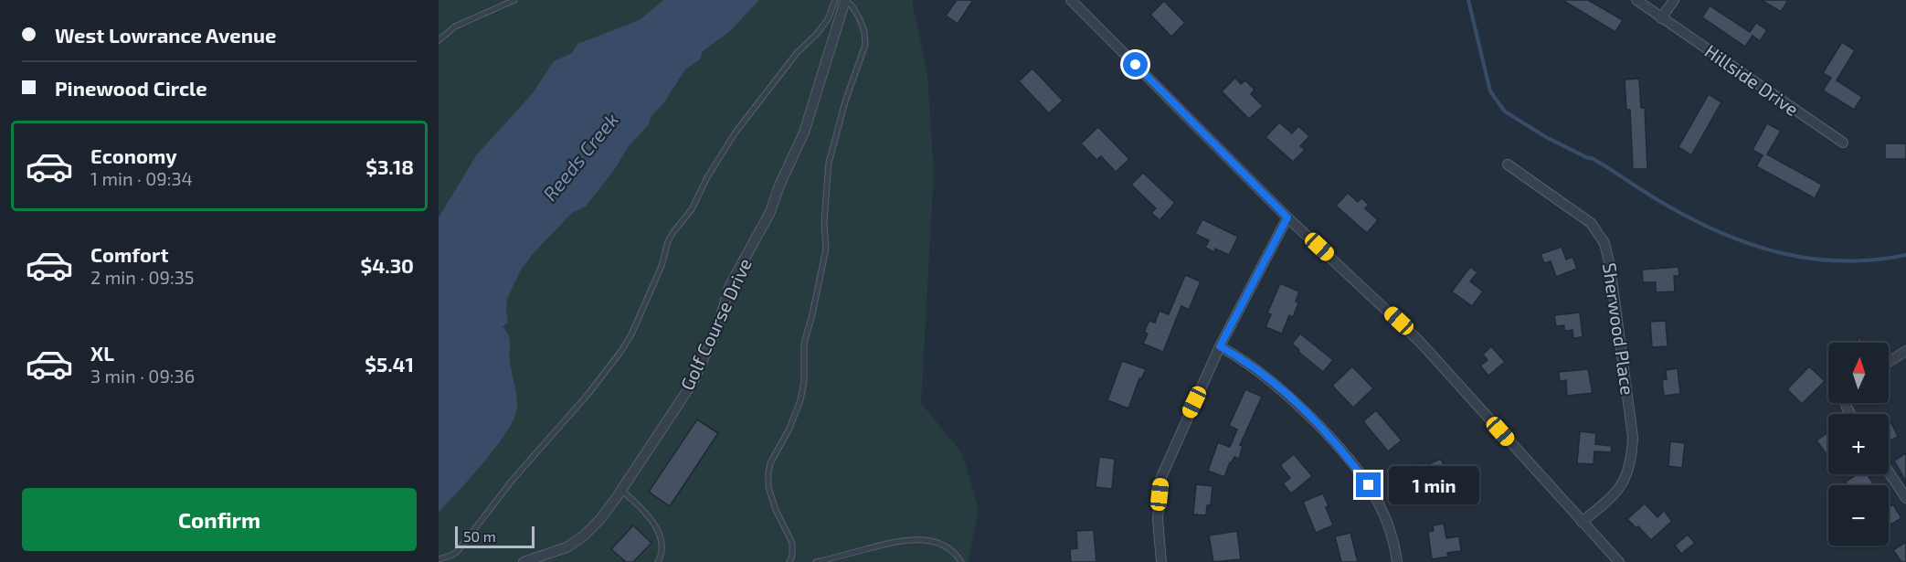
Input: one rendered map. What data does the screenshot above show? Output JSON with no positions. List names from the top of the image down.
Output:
{
  "streets": {
    "street": ["Hillside Drive", "Golf Course Drive", "Sherwood Place"]
  },
  "water": ["Reeds Creek"],
  "scale_bar": "50 m",
  "north": "top",
  "page": {
    "banner": ["West Lowrance Avenue", "Pinewood Circle"],
    "list": [
      {
        "name": "Economy",
        "note": "1 min · 09:34",
        "value": "$3.18"
      },
      {
        "name": "Comfort",
        "note": "2 min · 09:35",
        "value": "$4.30"
      },
      {
        "name": "XL",
        "note": "3 min · 09:36",
        "value": "$5.41"
      }
    ],
    "map_buttons": ["+", "−"],
    "bubble": "1 min",
    "buttons": "Confirm",
    "scale": "50 m"
  }
}
